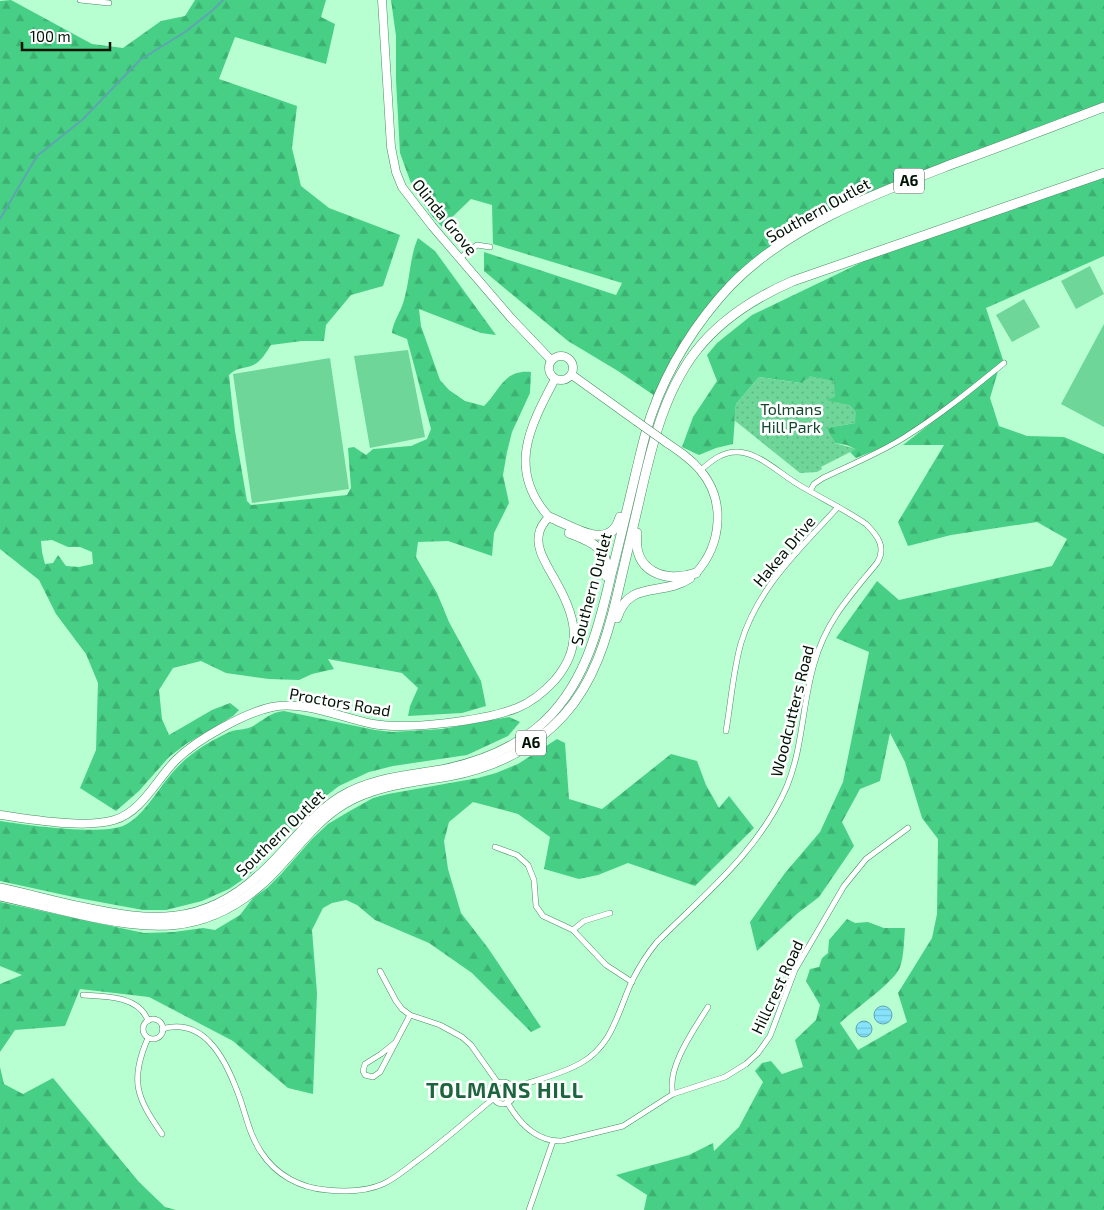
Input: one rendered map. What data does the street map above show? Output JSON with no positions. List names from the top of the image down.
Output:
{
  "streets": {
    "highway": ["A6", "Southern Outlet"],
    "main road": ["Olinda Grove", "Proctors Road"],
    "street": ["Hakea Drive", "Woodcutters Road", "Hillcrest Road"]
  },
  "crossings": [
    ["Hakea Drive", "Woodcutters Road"]
  ],
  "districts": ["TOLMANS HILL"],
  "parks": ["Tolmans Hill Park"],
  "scale_bar": "100 m"
}
